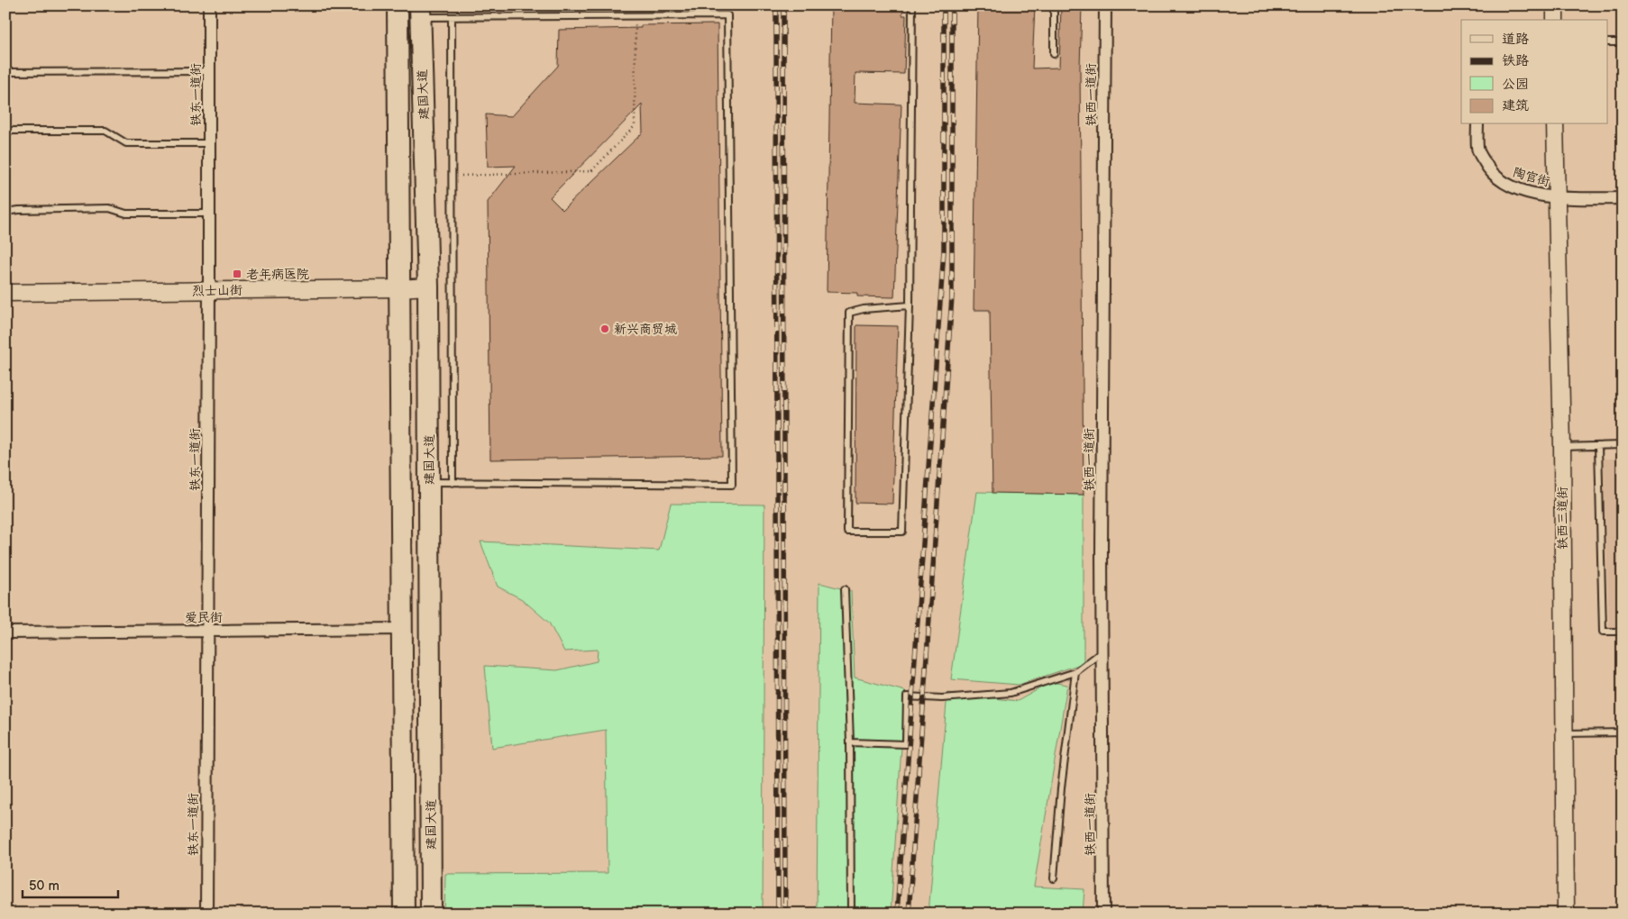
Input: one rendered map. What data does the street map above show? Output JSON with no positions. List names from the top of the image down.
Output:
{
  "streets": {
    "highway": ["建国大道"],
    "main road": ["烈士山街", "铁西三道街"],
    "street": [
      "铁东一道街",
      "铁西一道街",
      "陶官街",
      "爱民街"
    ]
  },
  "crossings": [
    ["铁东一道街", "烈士山街"],
    ["铁东一道街", "爱民街"],
    ["建国大道", "烈士山街"],
    ["建国大道", "爱民街"],
    ["陶官街", "铁西三道街"]
  ],
  "places": {
    "transit": ["老年病医院"],
    "other": ["新兴商贸城"]
  },
  "legend": [
    "道路",
    "铁路",
    "公园",
    "建筑"
  ],
  "scale_bar": "50 m"
}
